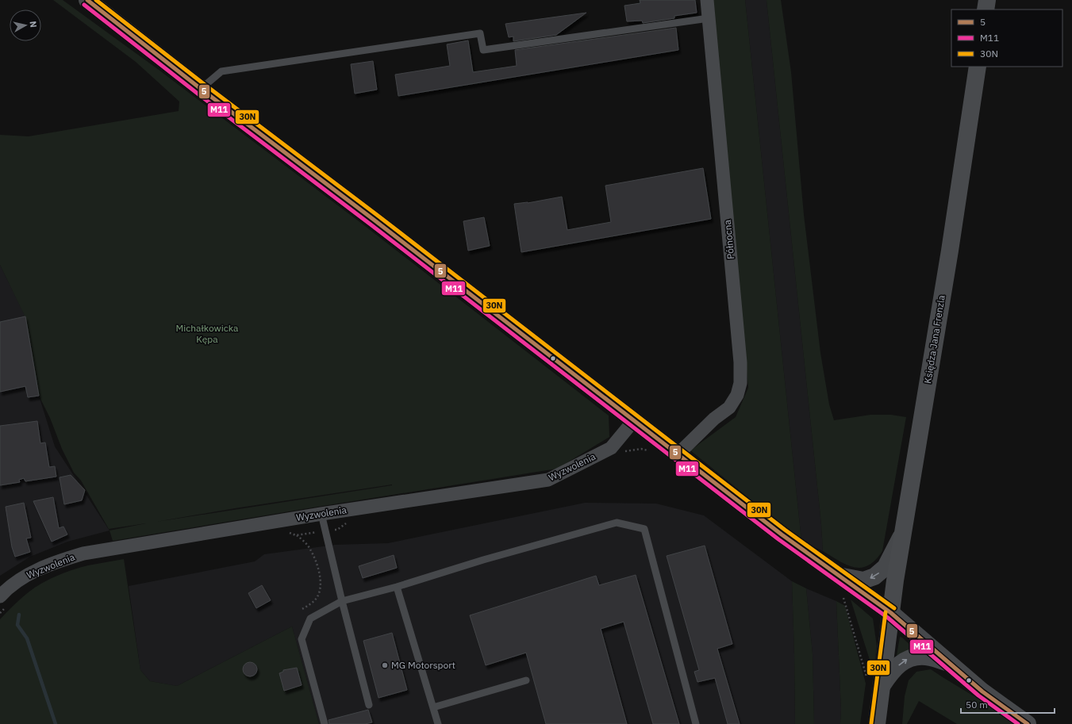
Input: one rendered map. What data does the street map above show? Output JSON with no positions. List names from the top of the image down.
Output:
{
  "streets": {
    "main road": ["Księdza Jana Frenzla"],
    "street": ["Północna", "Wyzwolenia"]
  },
  "parks": ["Michałkowicka Kępa"],
  "places": ["MG Motorsport"],
  "lines": ["transit line 5", "transit line 30N", "transit line M11"],
  "legend": ["5", "M11", "30N"],
  "scale_bar": "50 m",
  "north": "right"
}
